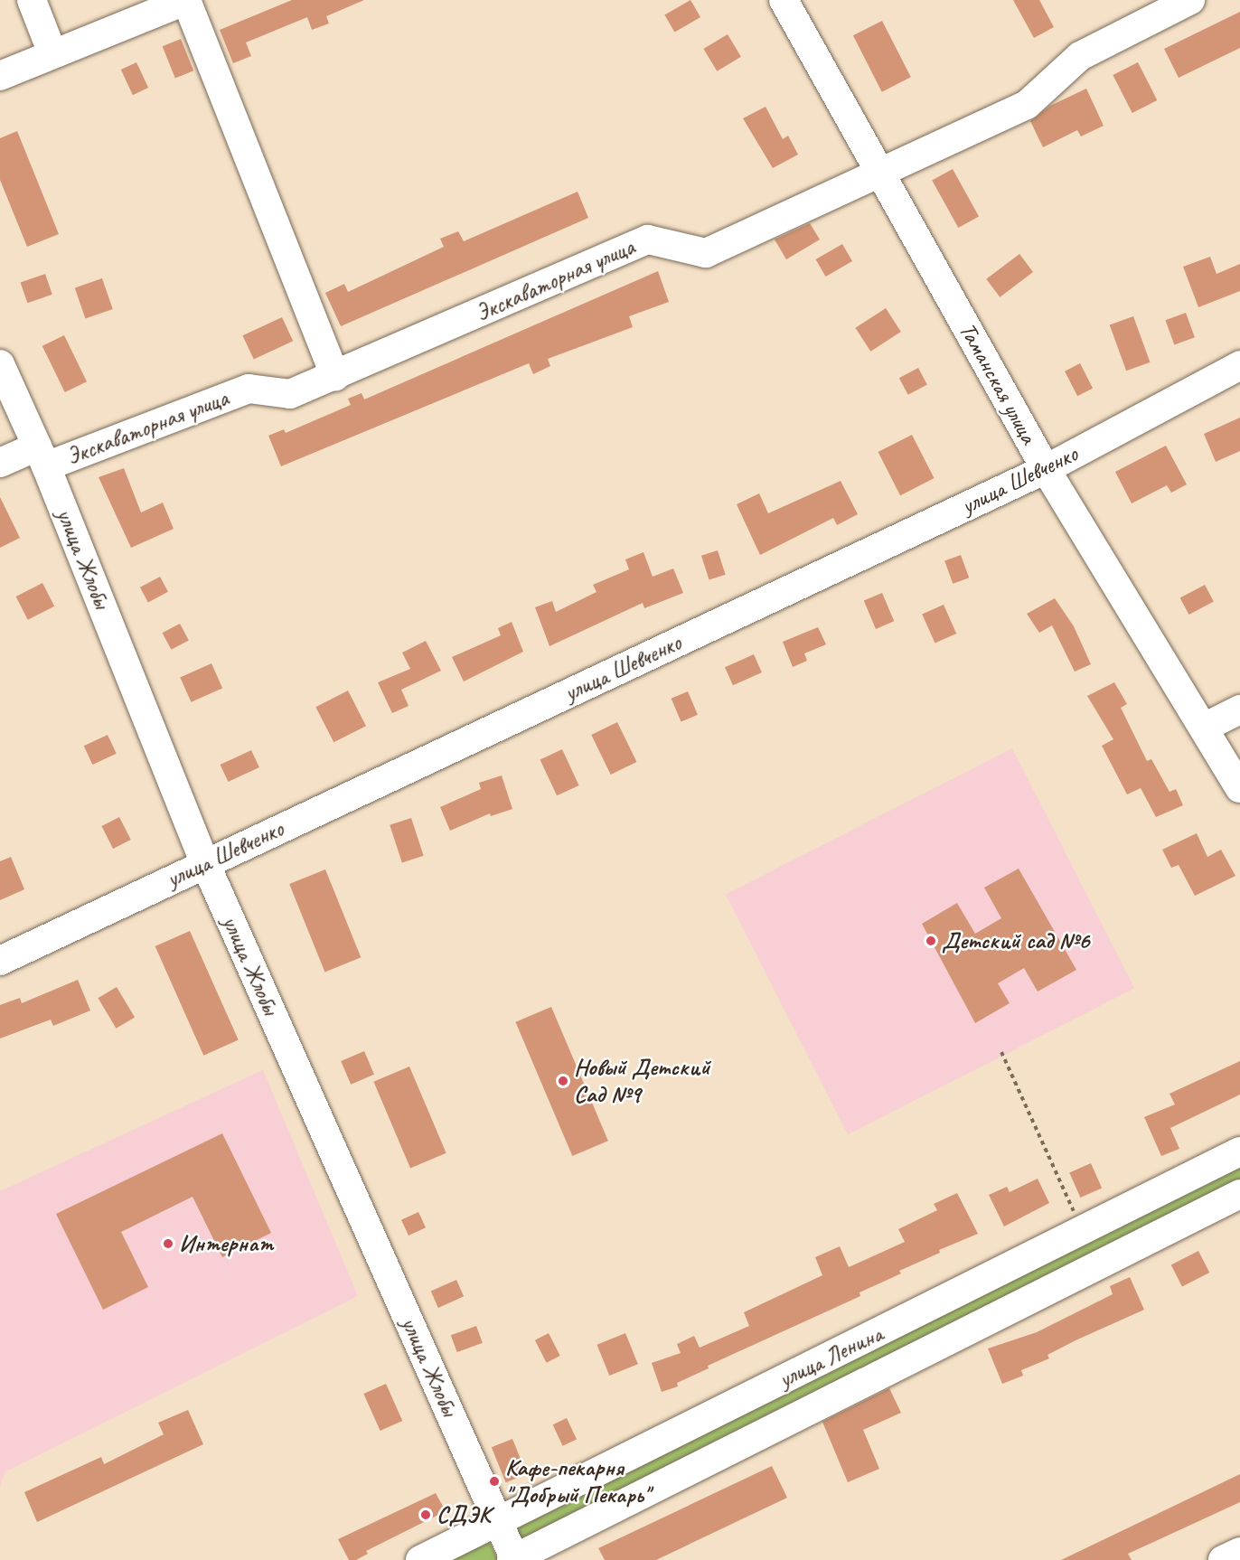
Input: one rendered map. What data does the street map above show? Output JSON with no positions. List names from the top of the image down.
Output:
{
  "streets": {
    "street": [
      "Экскаваторная улица",
      "Таманская улица",
      "улица Шевченко",
      "улица Жлобы",
      "улица Ленина"
    ]
  },
  "crossings": [
    ["Экскаваторная улица", "Таманская улица"],
    ["Экскаваторная улица", "улица Жлобы"],
    ["Таманская улица", "улица Шевченко"],
    ["улица Шевченко", "улица Жлобы"],
    ["улица Жлобы", "улица Ленина"]
  ],
  "places": [
    "Детский сад №6",
    "Новый Детский Сад №9",
    "Интернат",
    "Кафе-пекарня \"Добрый Пекарь\"",
    "СДЭК"
  ]
}
